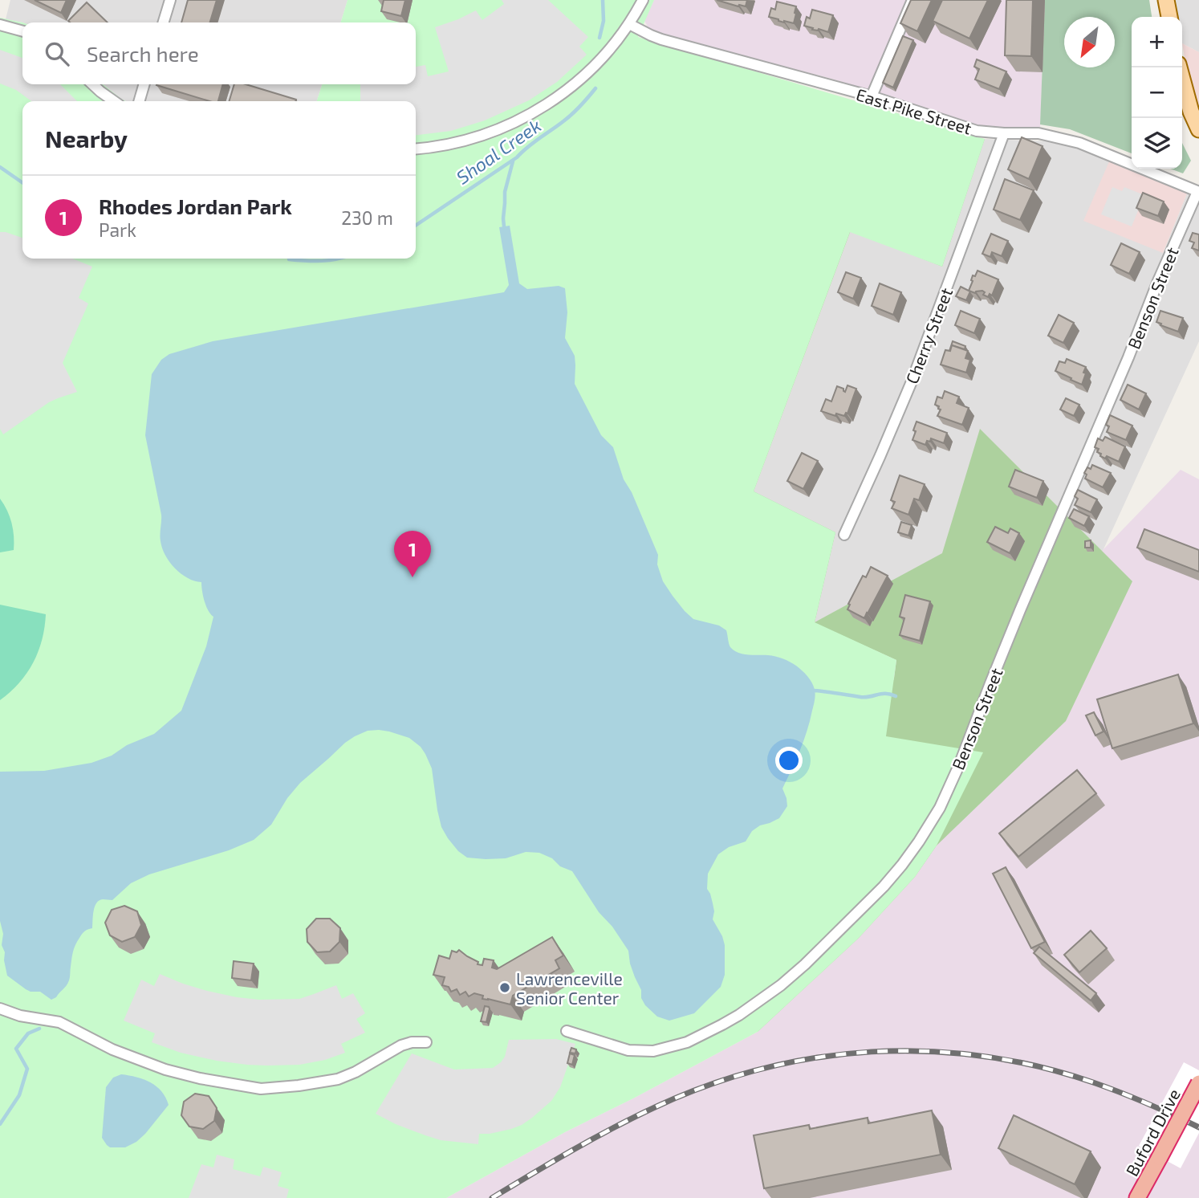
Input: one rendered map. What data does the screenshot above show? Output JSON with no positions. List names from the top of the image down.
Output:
{
  "streets": {
    "highway": ["Buford Drive"],
    "street": ["East Pike Street", "Benson Street", "Cherry Street"]
  },
  "crossings": [
    ["East Pike Street", "Benson Street"],
    ["East Pike Street", "Cherry Street"]
  ],
  "water": ["Shoal Creek"],
  "places": ["Lawrenceville Senior Center"],
  "north": "bottom left",
  "page": {
    "map_buttons": ["+", "−"],
    "search": "Search here",
    "heading": "Nearby",
    "list": [
      {
        "mark": "1",
        "name": "Rhodes Jordan Park",
        "note": "Park",
        "value": "230 m"
      }
    ],
    "pins": "1"
  }
}
